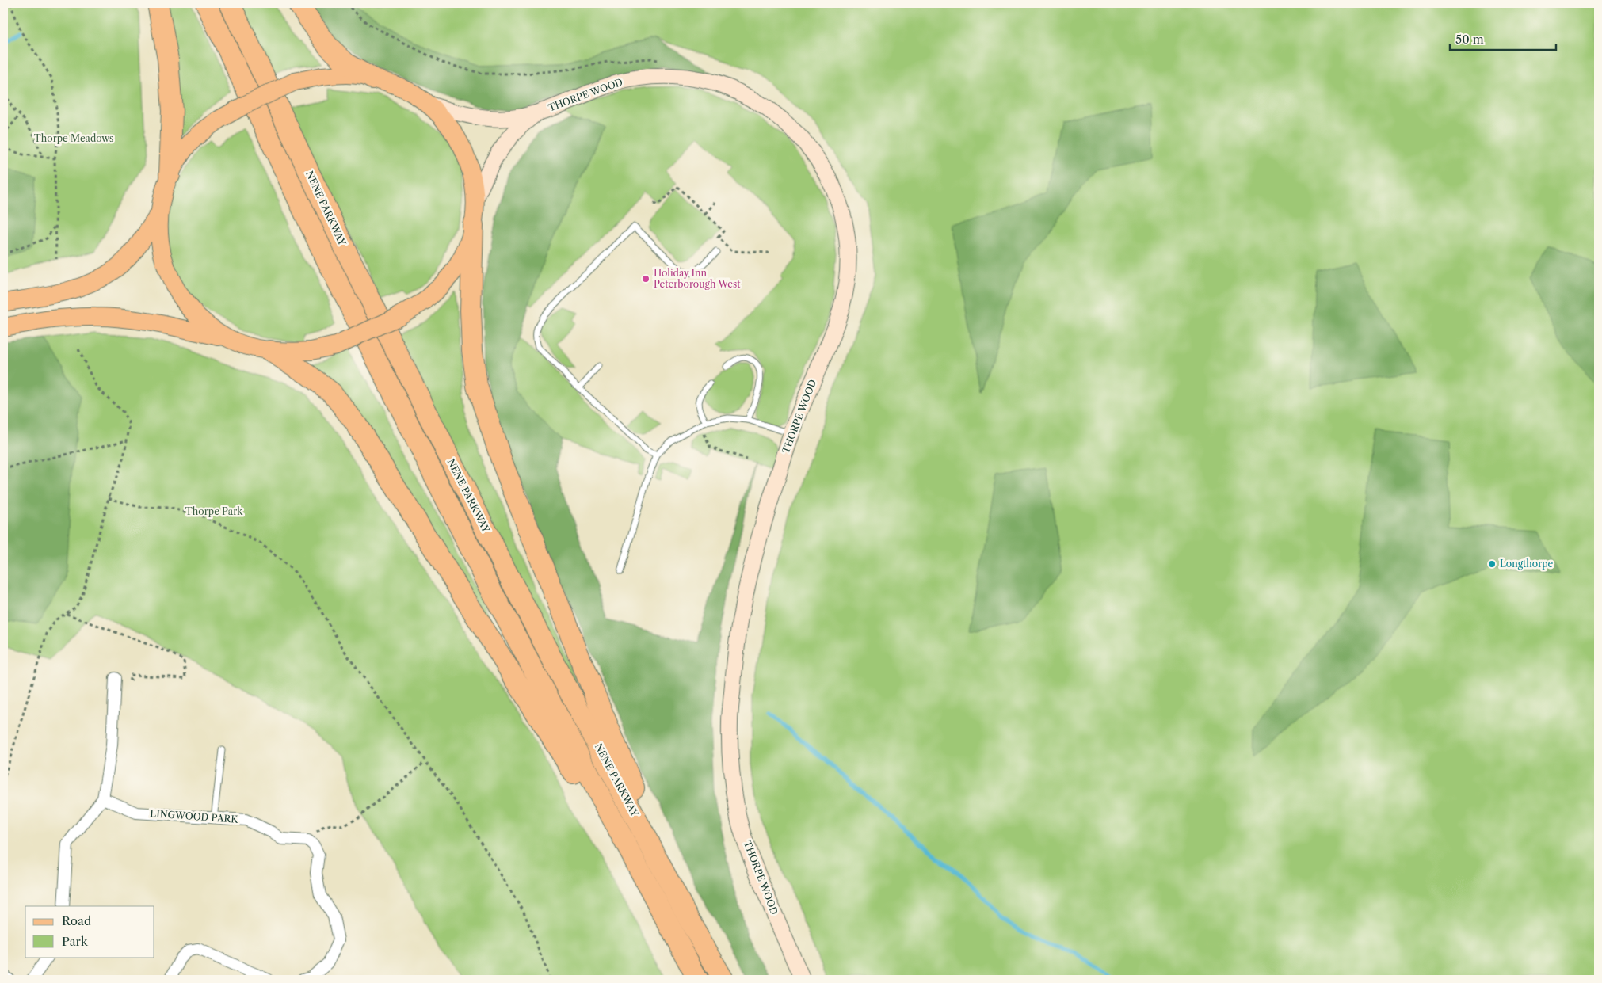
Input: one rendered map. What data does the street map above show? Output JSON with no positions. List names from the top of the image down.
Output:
{
  "streets": {
    "highway": ["NENE PARKWAY"],
    "street": ["THORPE WOOD", "LINGWOOD PARK"]
  },
  "parks": ["Thorpe Meadows", "Thorpe Park"],
  "places": ["Holiday Inn Peterborough West", "Longthorpe"],
  "legend": ["Road", "Park"],
  "scale_bar": "50 m"
}
